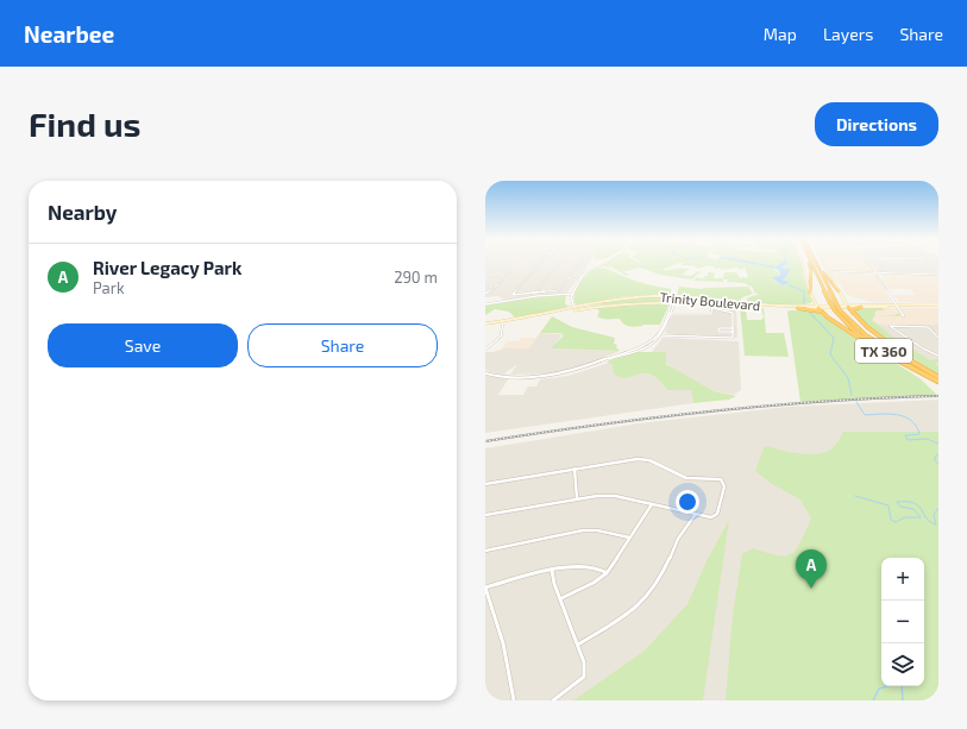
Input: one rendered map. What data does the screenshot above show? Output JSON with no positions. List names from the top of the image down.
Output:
{
  "streets": {
    "highway": ["TX 360"],
    "main road": ["Trinity Boulevard"]
  },
  "page": {
    "header": "Nearbee",
    "nav": ["Map", "Layers", "Share"],
    "buttons": [
      "Directions",
      ["Save", "Share"]
    ],
    "title": "Find us",
    "heading": "Nearby",
    "list": [
      {
        "mark": "A",
        "name": "River Legacy Park",
        "note": "Park",
        "value": "290 m"
      }
    ],
    "pins": "A",
    "map_buttons": ["+", "−"]
  }
}
